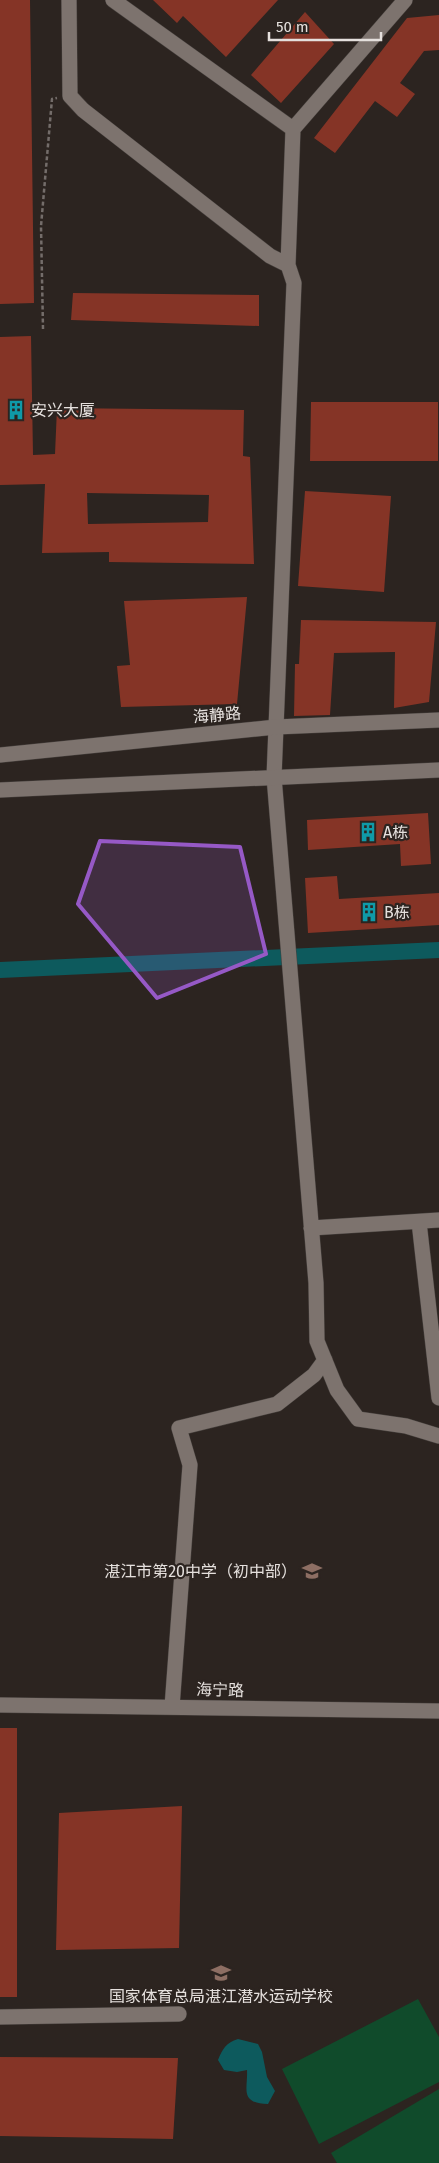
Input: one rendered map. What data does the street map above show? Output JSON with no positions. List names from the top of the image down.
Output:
{
  "streets": {
    "street": ["海静路", "海宁路"]
  },
  "places": {
    "building": ["安兴大厦", "A栋", "B栋"],
    "school or university": ["湛江市第20中学（初中部）", "国家体育总局湛江潜水运动学校"]
  },
  "scale_bar": "50 m"
}
